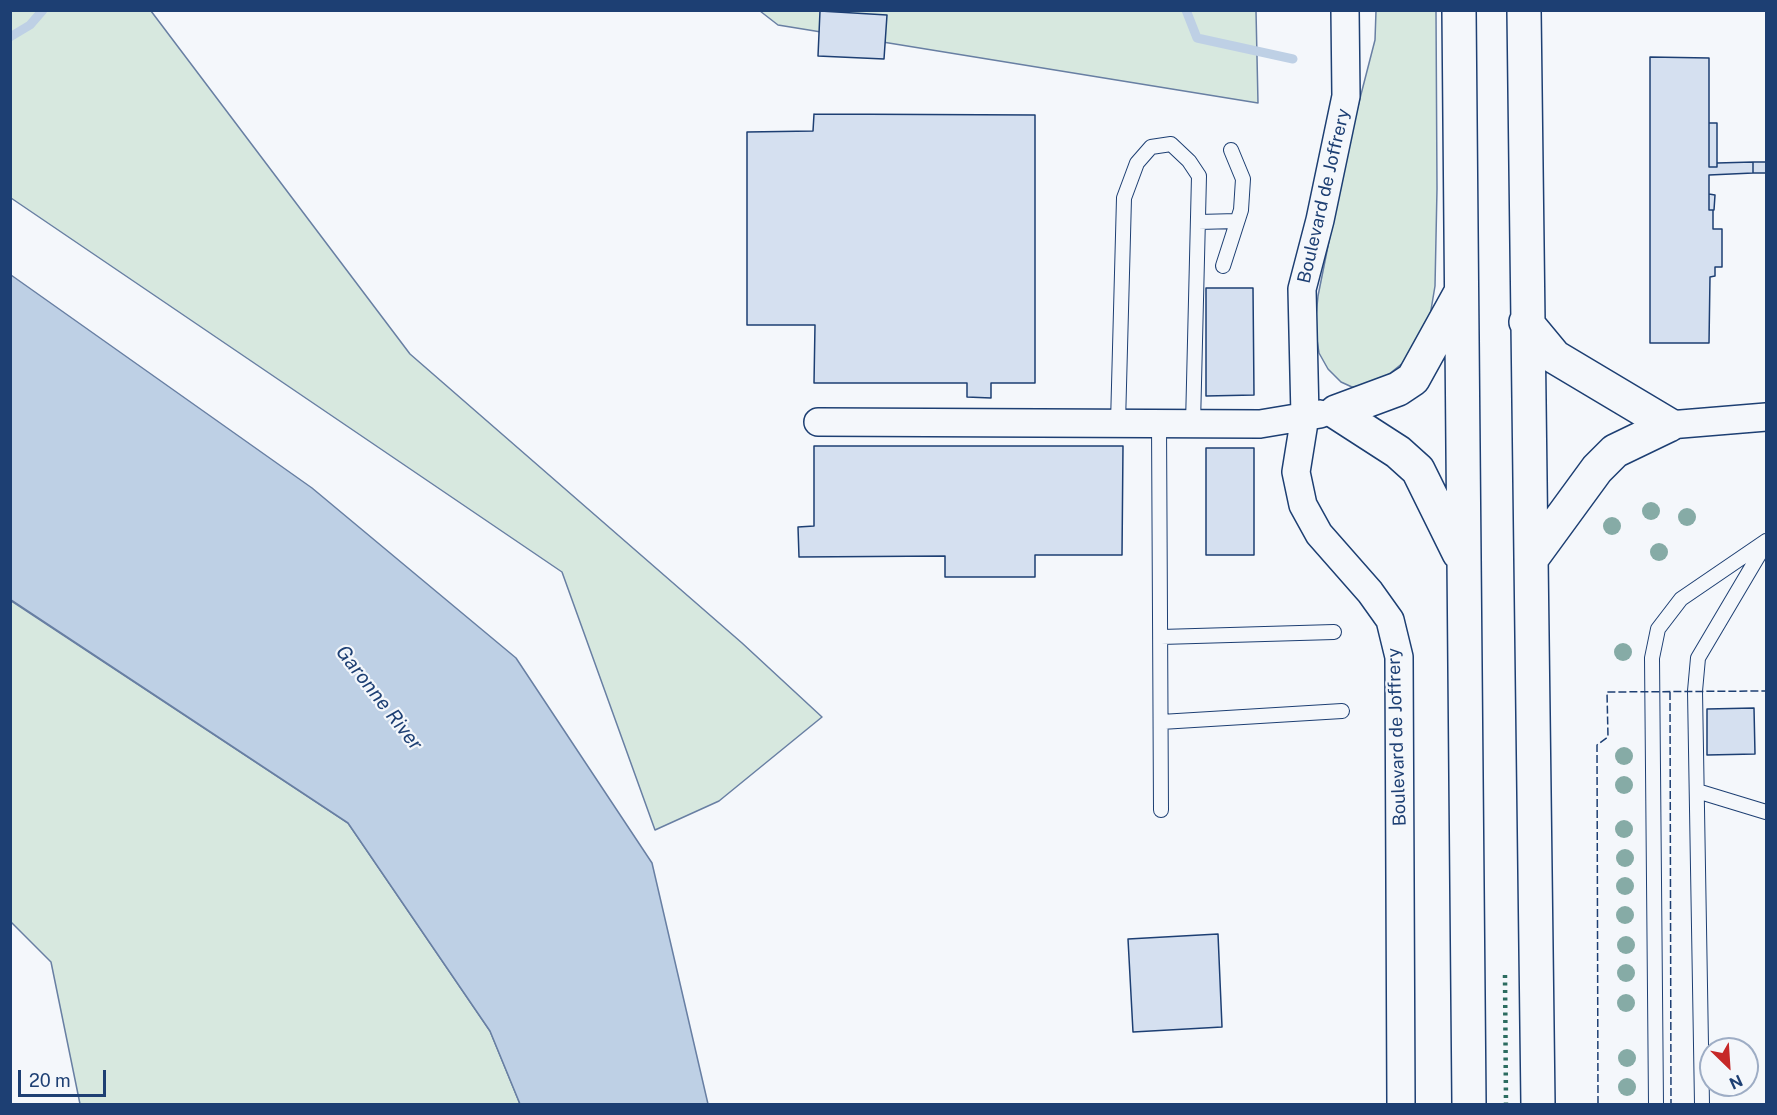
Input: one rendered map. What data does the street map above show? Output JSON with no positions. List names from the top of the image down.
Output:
{
  "streets": {
    "street": ["Boulevard de Joffrery"]
  },
  "water": ["Garonne River"],
  "scale_bar": "20 m",
  "north": "bottom right"
}
